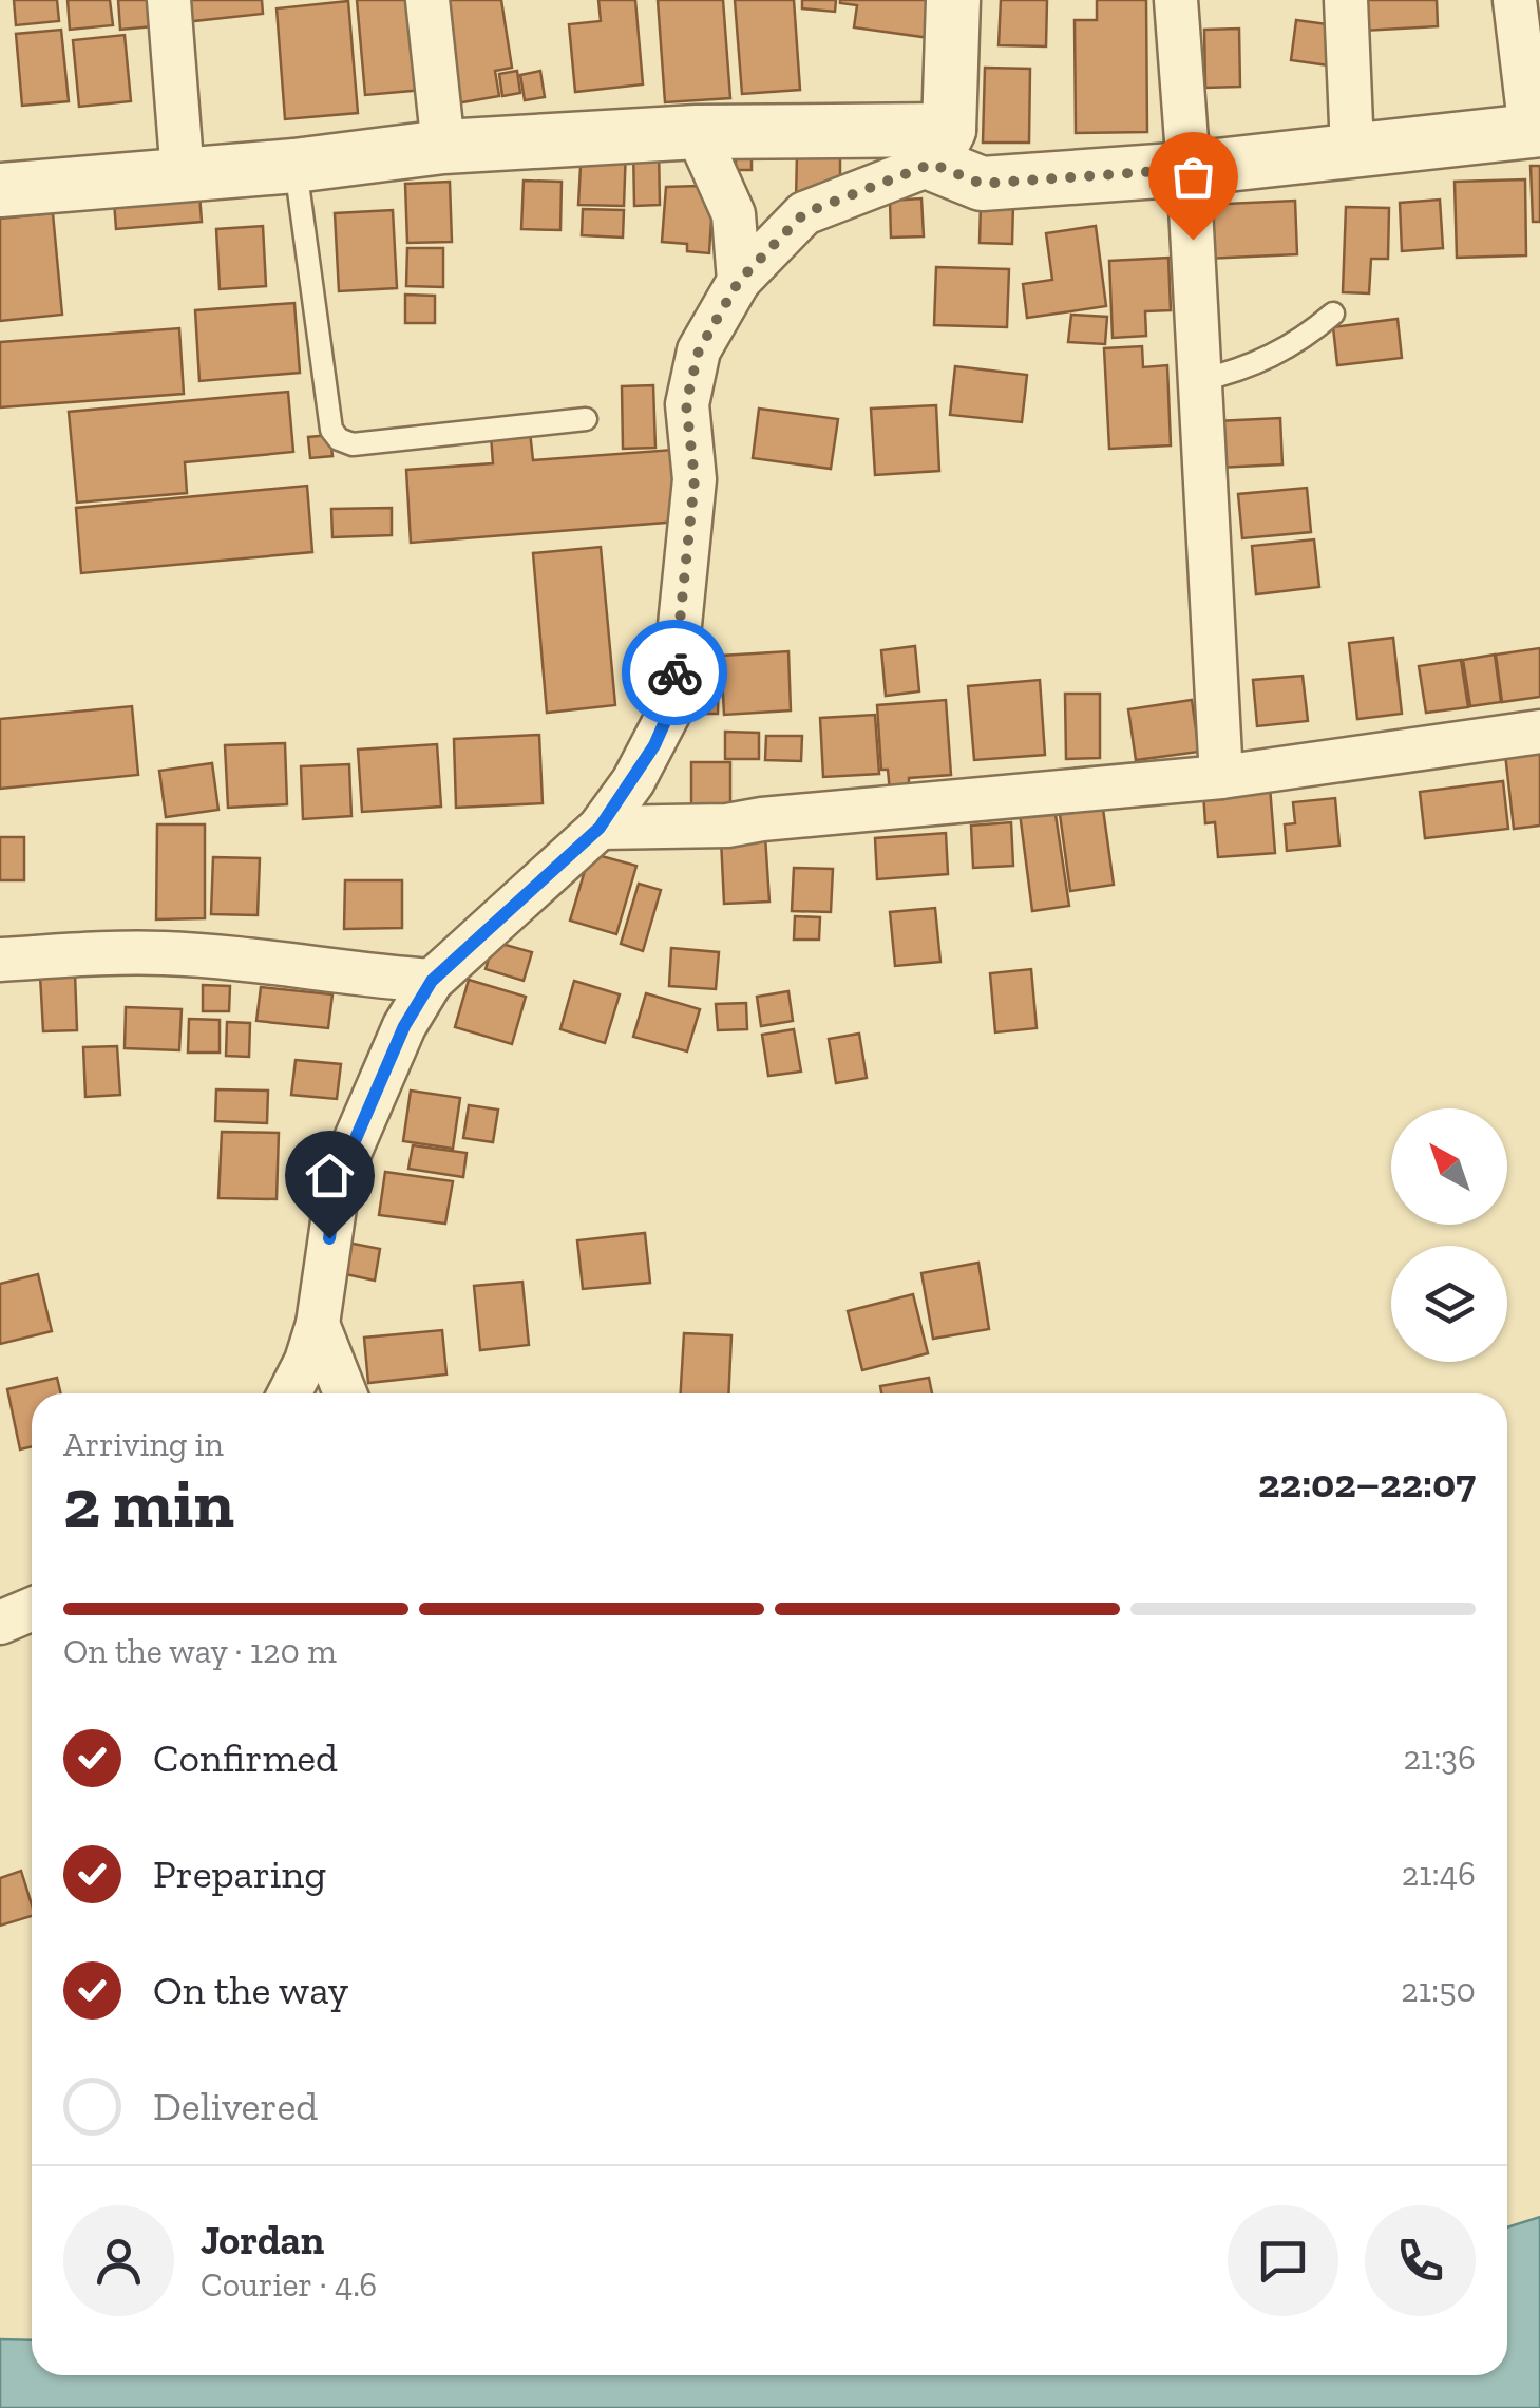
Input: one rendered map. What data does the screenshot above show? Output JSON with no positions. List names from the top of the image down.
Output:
{
  "north": "top left",
  "page": {
    "heading": ["2 min", "Arriving in", "22:02–22:07"],
    "panel": ["Jordan", "Courier · 4.6"],
    "bar": "On the way · 120 m",
    "list": [
      ["Confirmed", "21:36"],
      ["Preparing", "21:46"],
      ["On the way", "21:50"],
      "Delivered"
    ]
  }
}
